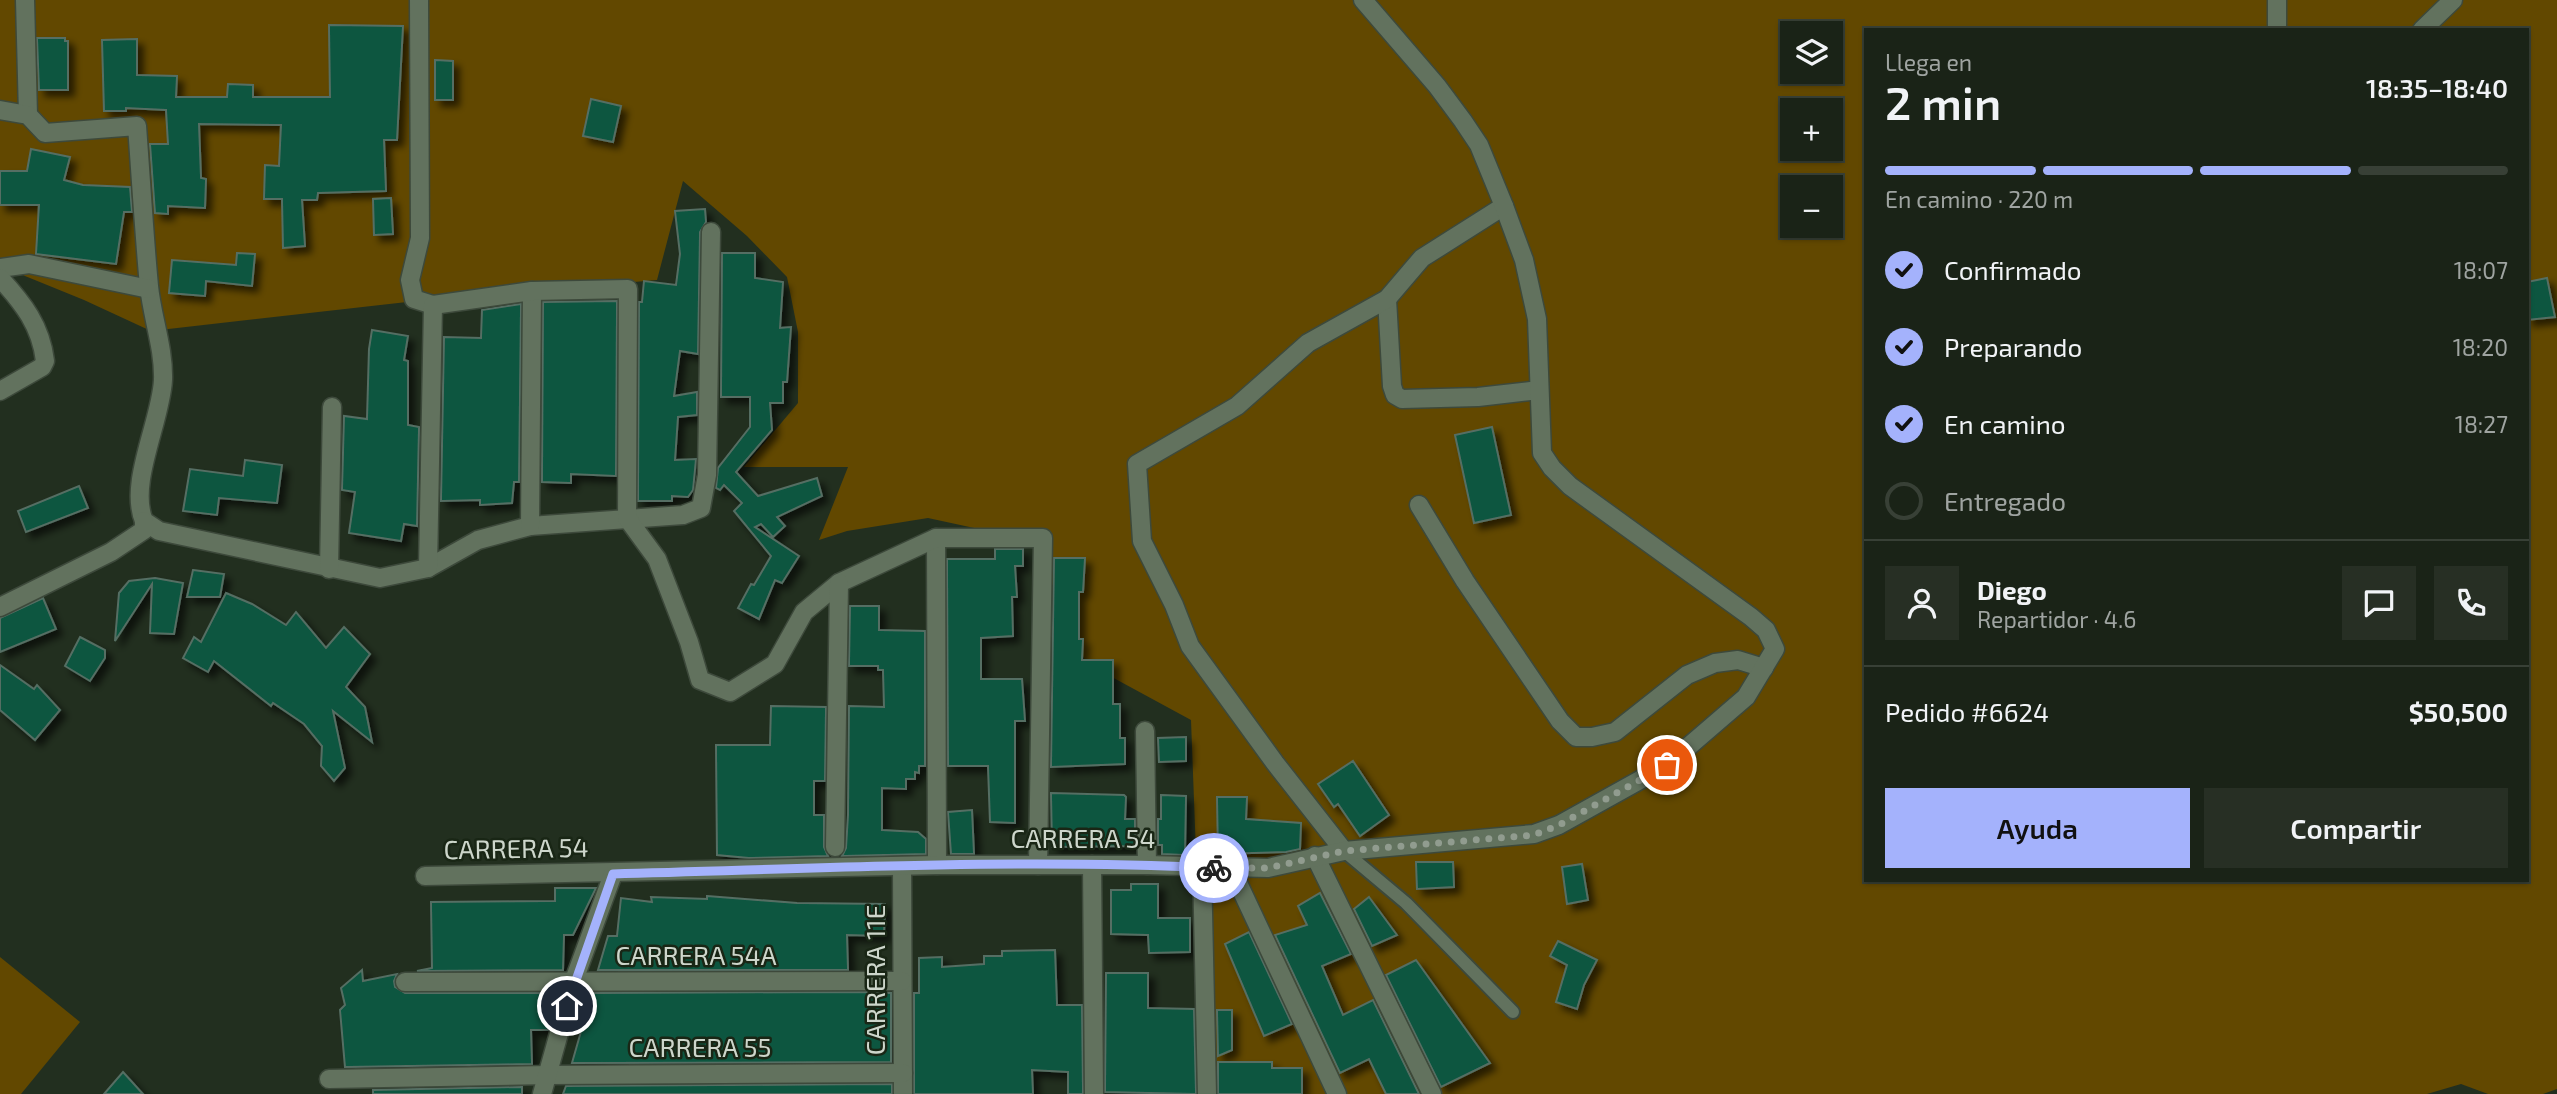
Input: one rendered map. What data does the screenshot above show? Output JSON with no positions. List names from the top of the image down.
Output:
{
  "streets": {
    "street": [
      "CARRERA 54",
      "CARRERA 54A",
      "CARRERA 11E",
      "CARRERA 55"
    ]
  },
  "crossings": [
    ["CARRERA 54", "CARRERA 11E"],
    ["CARRERA 54A", "CARRERA 11E"],
    ["CARRERA 11E", "CARRERA 55"]
  ],
  "page": {
    "map_buttons": ["+", "−"],
    "heading": ["2 min", "Llega en", "18:35–18:40"],
    "panel": [
      "Diego",
      "Repartidor · 4.6",
      "Pedido #6624",
      "$50,500"
    ],
    "bar": "En camino · 220 m",
    "list": [
      ["Confirmado", "18:07"],
      ["Preparando", "18:20"],
      ["En camino", "18:27"],
      "Entregado"
    ],
    "buttons": ["Ayuda", "Compartir"]
  }
}
